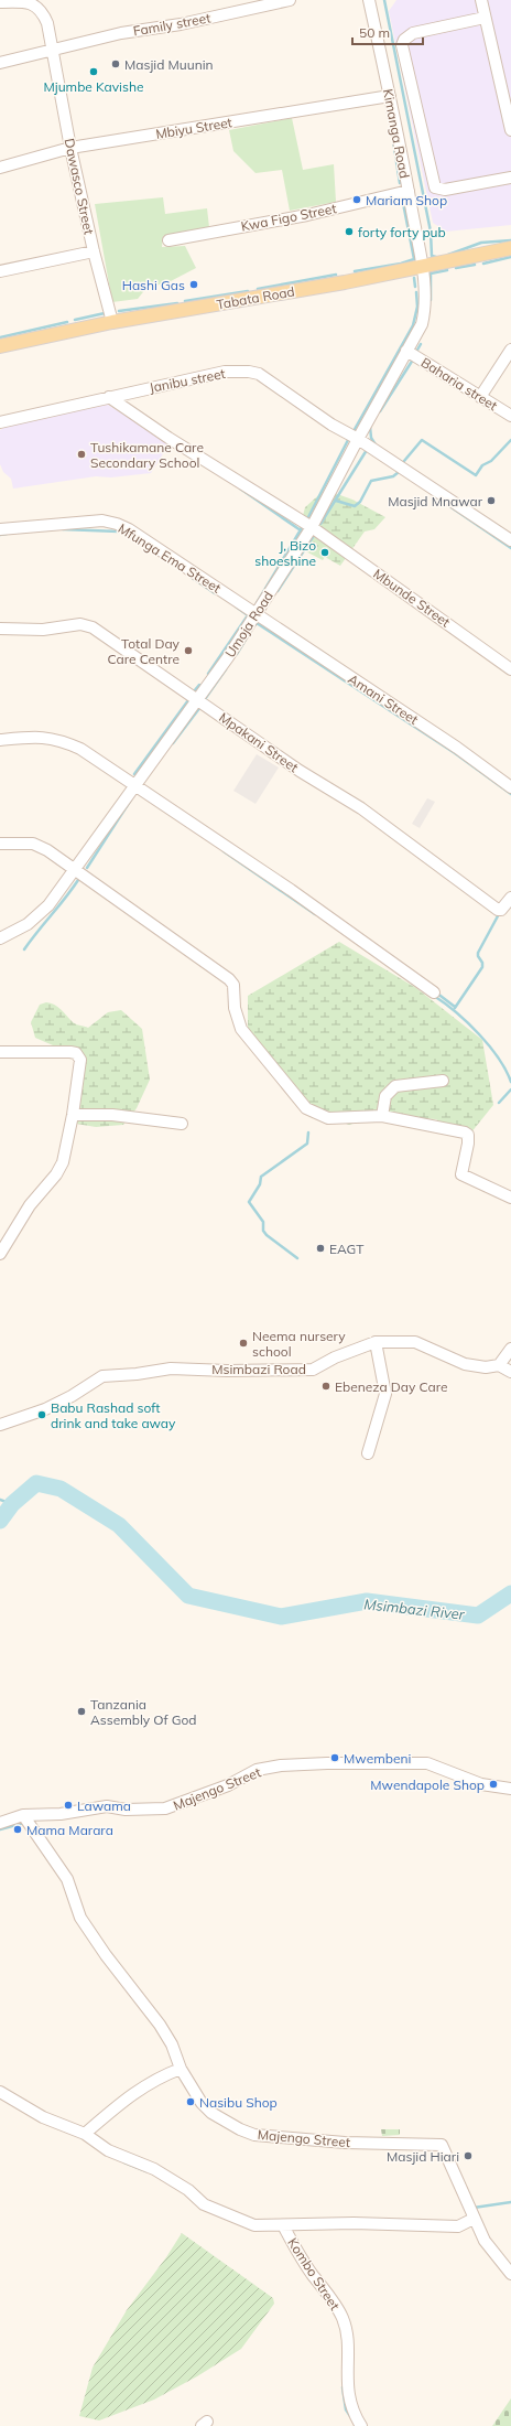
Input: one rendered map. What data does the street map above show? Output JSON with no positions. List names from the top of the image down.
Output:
{
  "streets": {
    "main road": ["Tabata Road"],
    "street": [
      "Family street",
      "Mbiyu Street",
      "Kimanga Road",
      "Dawasco Street",
      "Kwa Figo Street",
      "Janibu street",
      "Baharia street",
      "Mfunga Ema Street",
      "Mbunde Street",
      "Umoja Road",
      "Amani Street",
      "Mpakani Street",
      "Msimbazi Road",
      "Majengo Street",
      "Kombo Street"
    ]
  },
  "crossings": [
    ["Family street", "Dawasco Street"],
    ["Mbiyu Street", "Kimanga Road"],
    ["Mbiyu Street", "Dawasco Street"],
    ["Kimanga Road", "Kwa Figo Street"],
    ["Kimanga Road", "Tabata Road"],
    ["Kimanga Road", "Umoja Road"],
    ["Dawasco Street", "Tabata Road"],
    ["Tabata Road", "Umoja Road"],
    ["Janibu street", "Mbunde Street"],
    ["Janibu street", "Umoja Road"],
    ["Baharia street", "Umoja Road"],
    ["Mfunga Ema Street", "Umoja Road"],
    ["Mfunga Ema Street", "Amani Street"],
    ["Mbunde Street", "Umoja Road"],
    ["Umoja Road", "Amani Street"],
    ["Umoja Road", "Mpakani Street"]
  ],
  "water": ["Msimbazi River"],
  "places": [
    "Masjid Muunin",
    "Mjumbe Kavishe",
    "Mariam Shop",
    "forty forty pub",
    "Hashi Gas",
    "Tushikamane Care Secondary School",
    "Masjid Mnawar",
    "J, Bizo shoeshine",
    "Total Day Care Centre",
    "EAGT",
    "Neema nursery school",
    "Ebeneza Day Care",
    "Babu Rashad soft drink and take away",
    "Tanzania Assembly Of God",
    "Mwembeni",
    "Mwendapole Shop",
    "Lawama",
    "Mama Marara",
    "Nasibu Shop",
    "Masjid Hiari"
  ],
  "scale_bar": "50 m"
}
